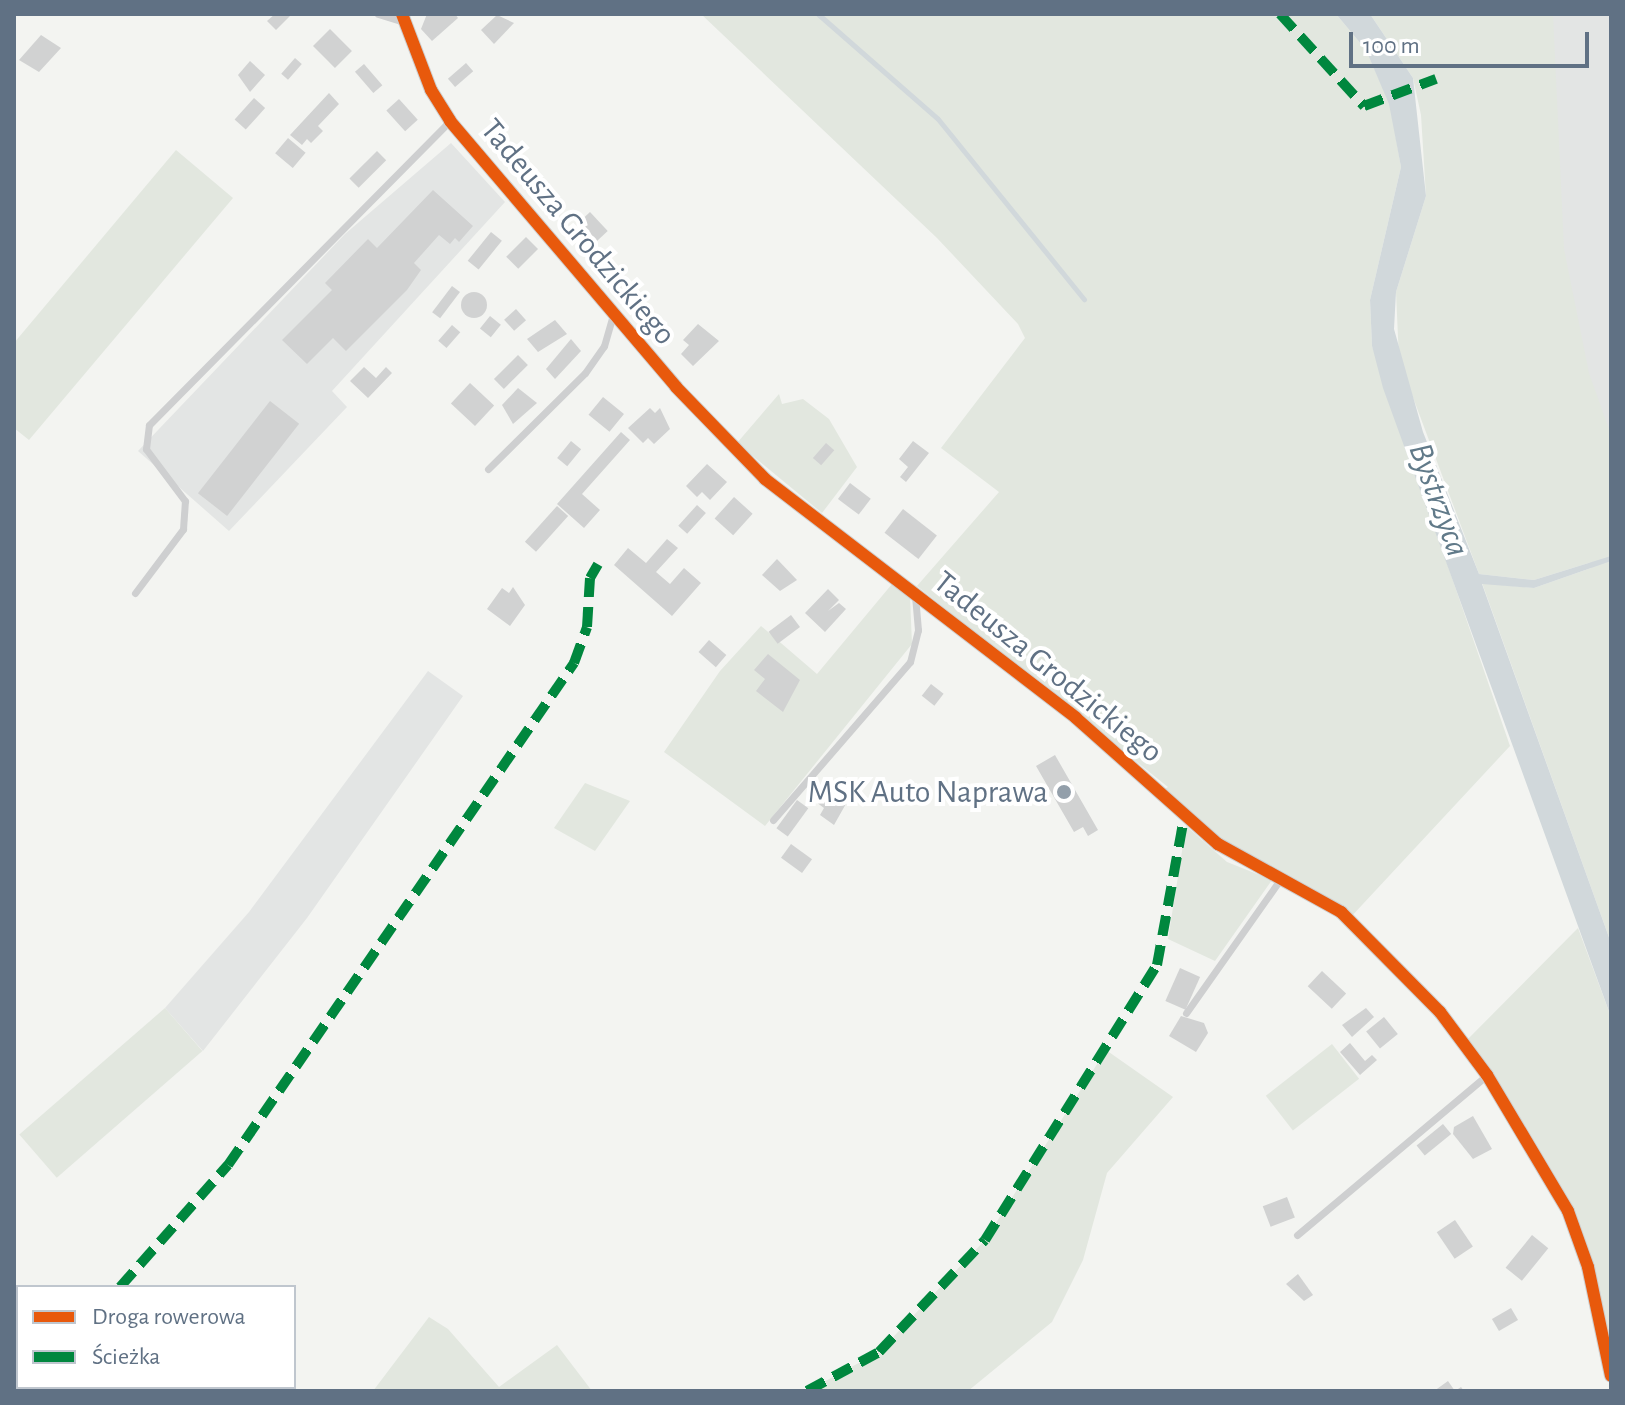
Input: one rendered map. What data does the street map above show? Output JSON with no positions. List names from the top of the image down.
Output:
{
  "streets": {
    "street": ["Tadeusza Grodzickiego"]
  },
  "water": ["Bystrzyca"],
  "places": ["MSK Auto Naprawa"],
  "legend": ["Droga rowerowa", "Ścieżka"],
  "scale_bar": "100 m"
}
